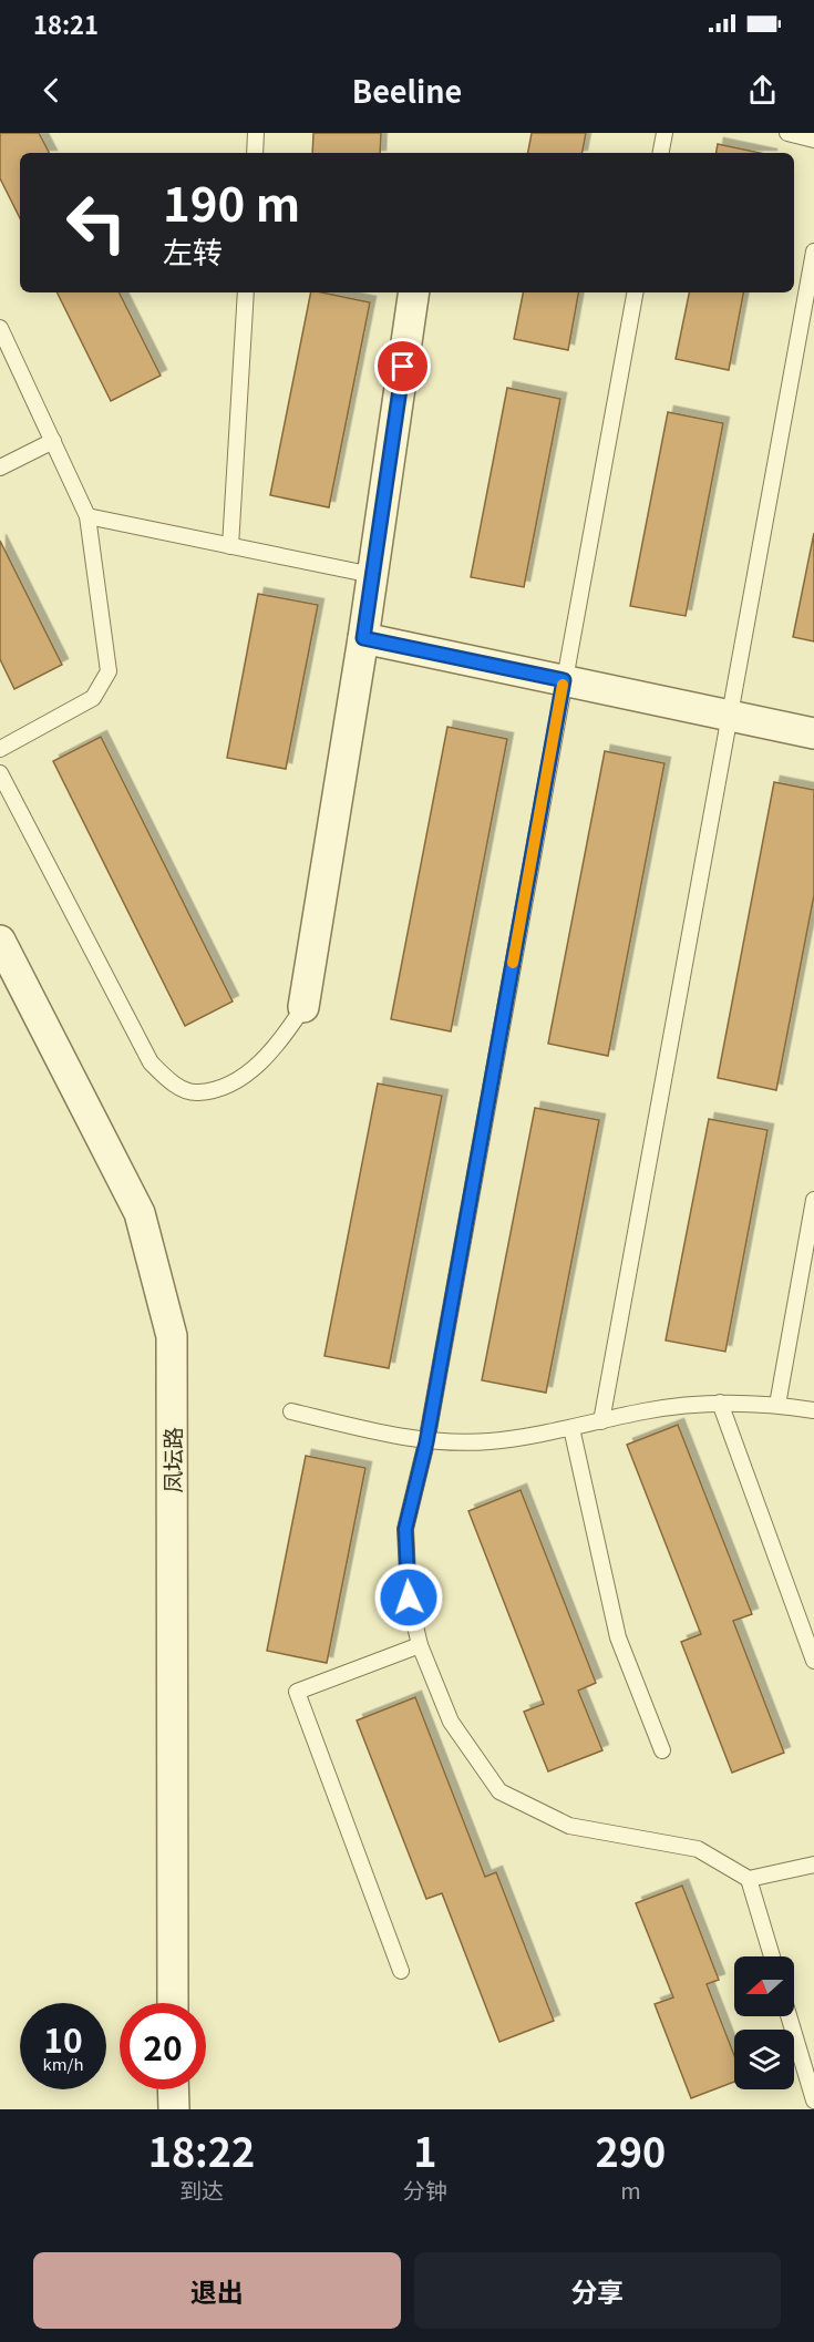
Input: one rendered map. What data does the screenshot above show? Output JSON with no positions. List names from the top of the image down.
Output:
{
  "streets": {
    "street": ["凤坛路"]
  },
  "north": "left",
  "page": {
    "status": "18:21",
    "header": "Beeline",
    "turn": ["190 m", "左转"],
    "speed": "10 km/h",
    "limit": "20",
    "eta": [
      "18:22",
      "到达",
      "1",
      "分钟",
      "290",
      "m"
    ],
    "buttons": ["退出", "分享"]
  }
}
